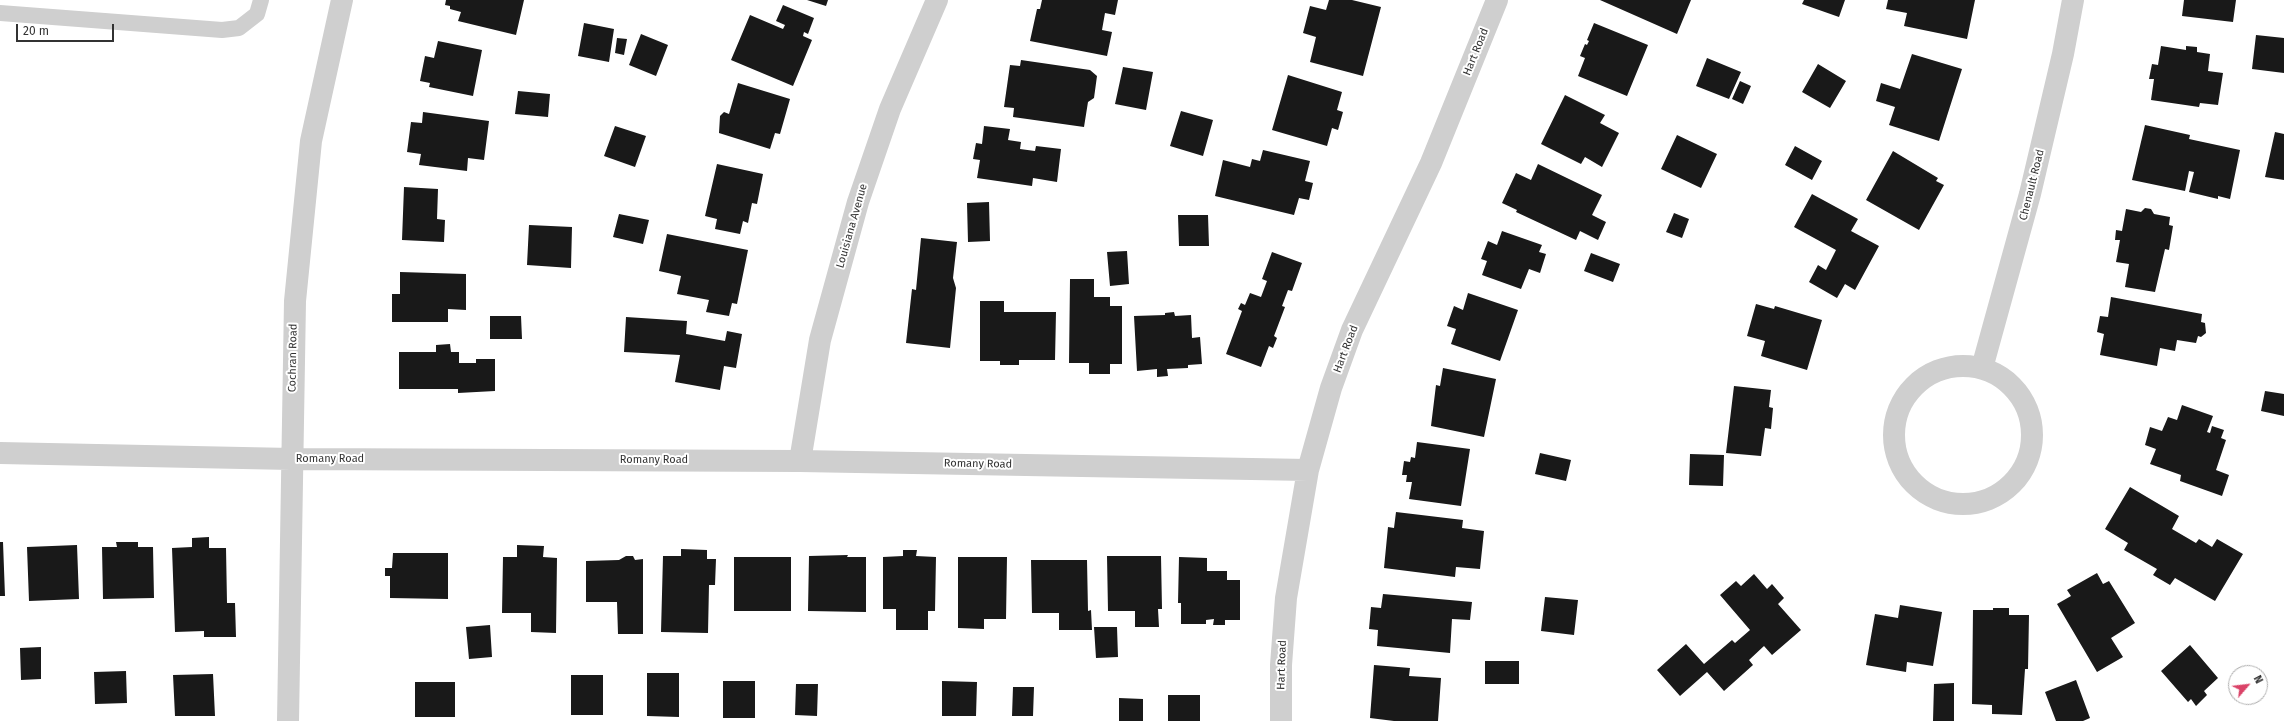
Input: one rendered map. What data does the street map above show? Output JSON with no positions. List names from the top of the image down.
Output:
{
  "streets": {
    "street": [
      "Hart Road",
      "Chenault Road",
      "Louisiana Avenue",
      "Cochran Road",
      "Romany Road"
    ]
  },
  "crossings": [
    ["Hart Road", "Romany Road"],
    ["Louisiana Avenue", "Romany Road"],
    ["Cochran Road", "Romany Road"]
  ],
  "scale_bar": "20 m",
  "north": "top right"
}
